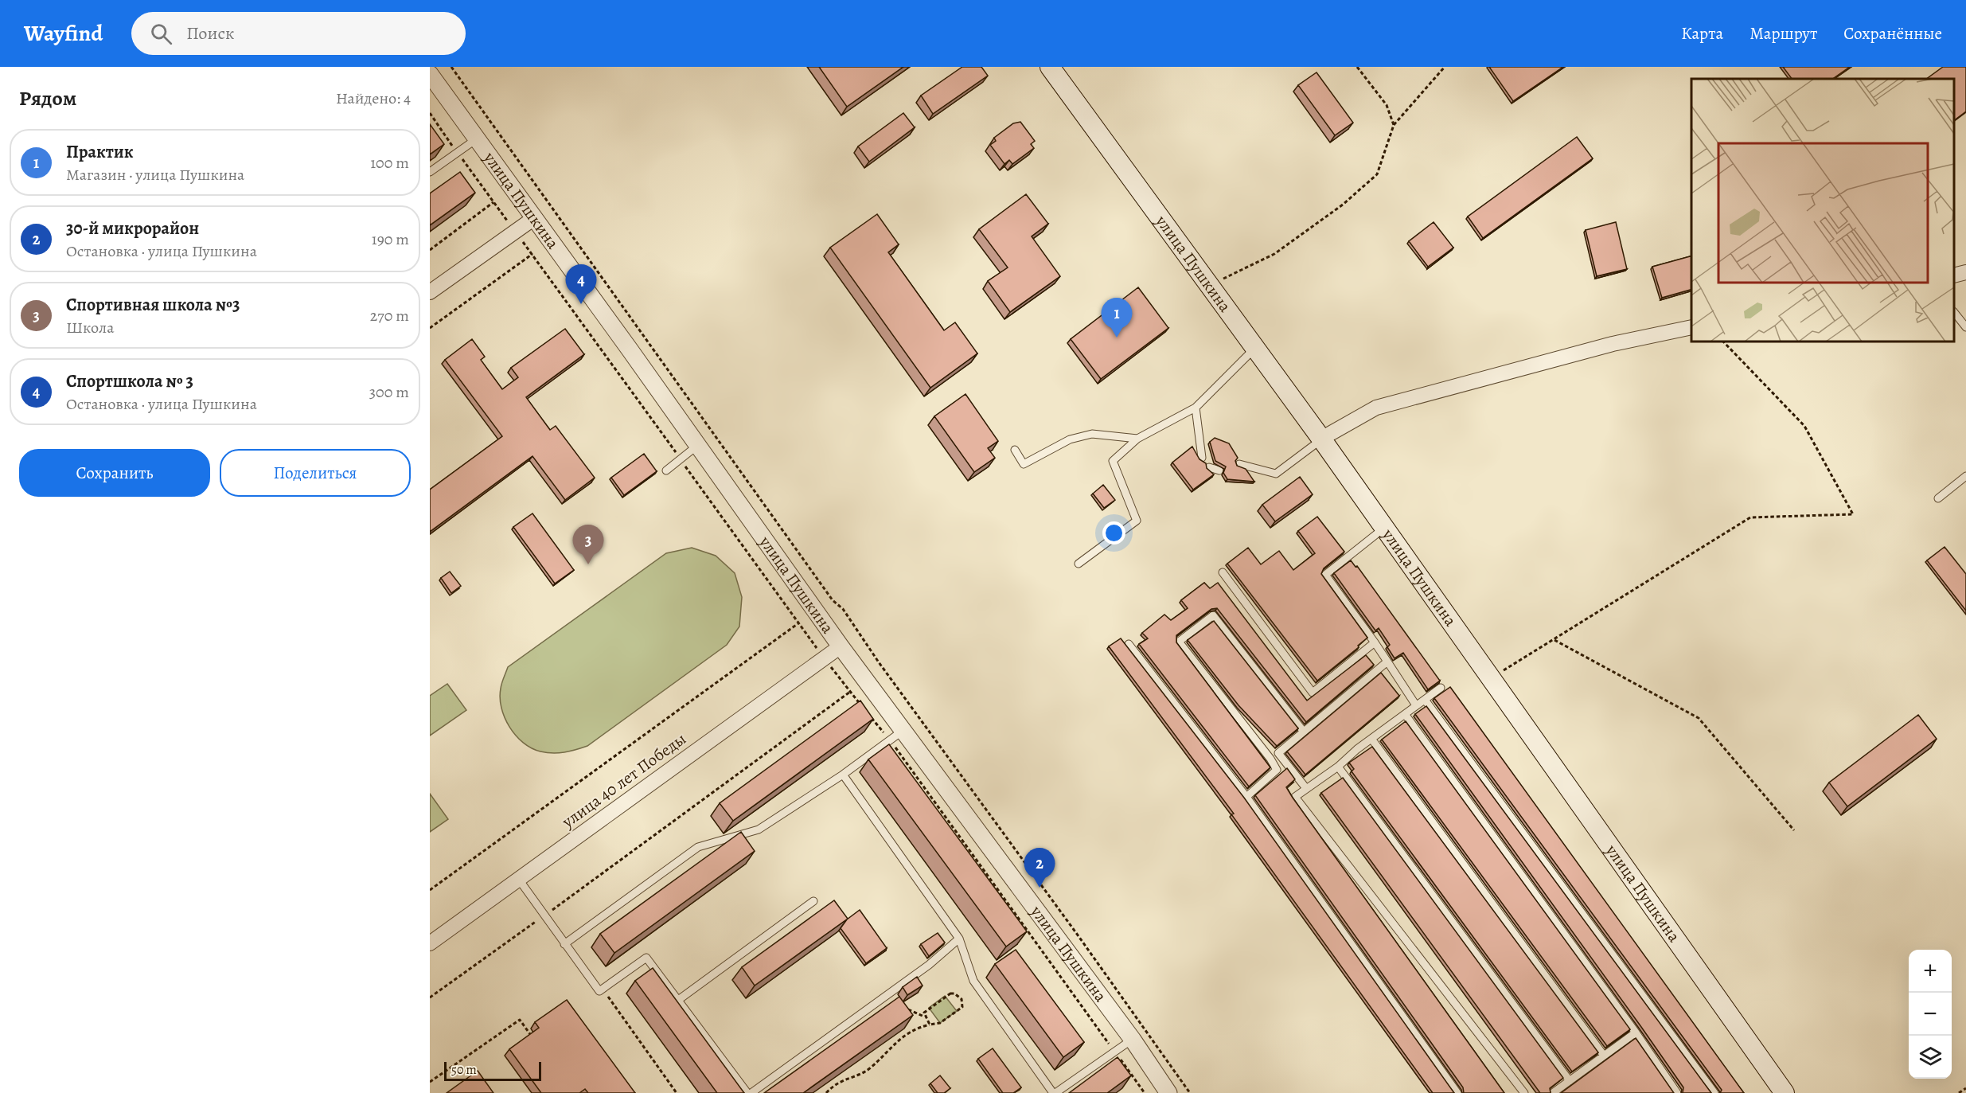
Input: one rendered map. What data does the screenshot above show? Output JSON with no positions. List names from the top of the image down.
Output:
{
  "streets": {
    "main road": ["улица Пушкина"],
    "street": ["улица 40 лет Победы"]
  },
  "crossings": [
    ["улица Пушкина", "улица 40 лет Победы"]
  ],
  "scale_bar": "50 m",
  "page": {
    "header": "Wayfind",
    "search": "Поиск",
    "nav": ["Карта", "Маршрут", "Сохранённые"],
    "heading": ["Рядом", "Найдено: 4"],
    "list": [
      {
        "mark": "1",
        "name": "Практик",
        "note": "Магазин · улица Пушкина",
        "value": "100 m"
      },
      {
        "mark": "2",
        "name": "30-й микрорайон",
        "note": "Остановка · улица Пушкина",
        "value": "190 m"
      },
      {
        "mark": "3",
        "name": "Спортивная школа №3",
        "note": "Школа",
        "value": "270 m"
      },
      {
        "mark": "4",
        "name": "Спортшкола № 3",
        "note": "Остановка · улица Пушкина",
        "value": "300 m"
      }
    ],
    "pins": [
      "4",
      "1",
      "3",
      "2"
    ],
    "buttons": ["Сохранить", "Поделиться"],
    "map_buttons": ["+", "−"],
    "scale": "50 m"
  }
}
